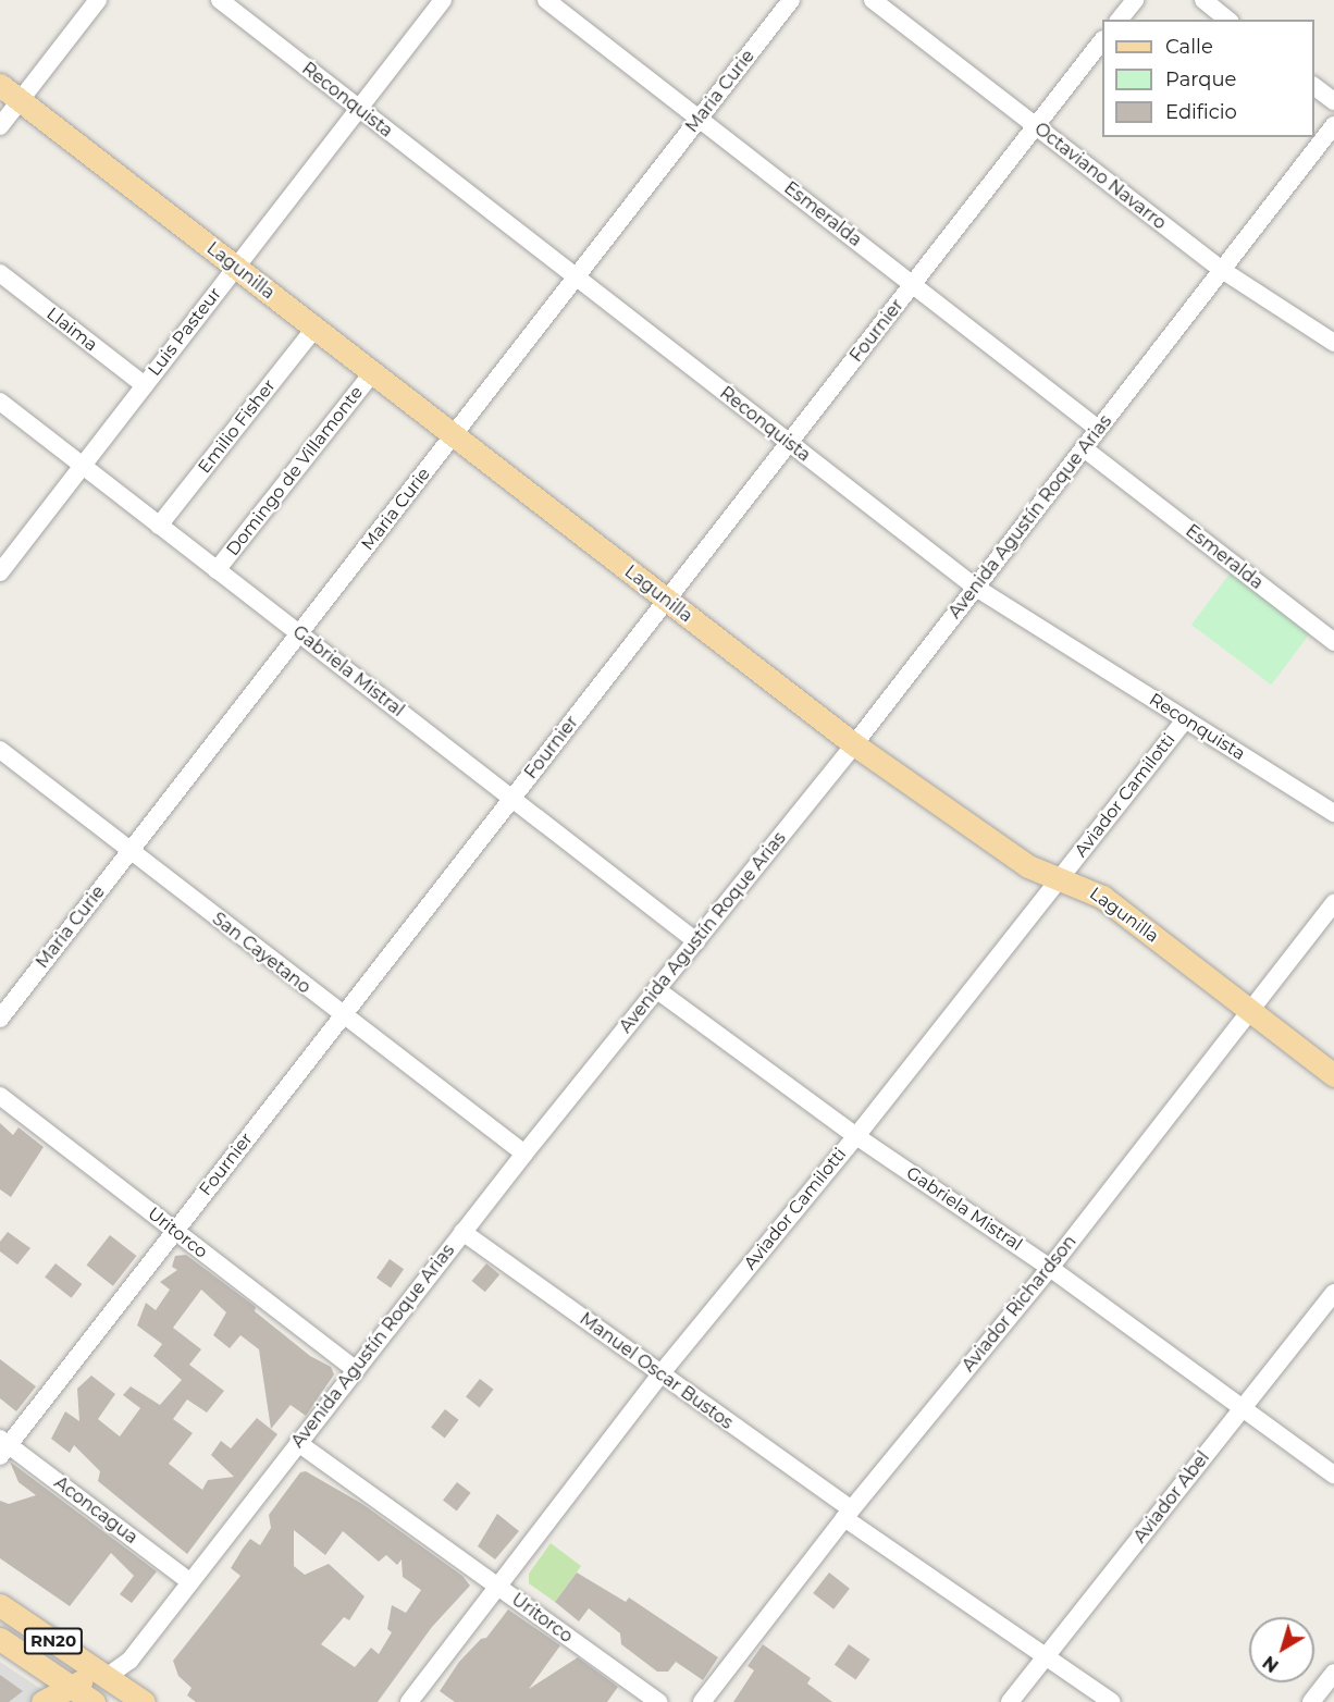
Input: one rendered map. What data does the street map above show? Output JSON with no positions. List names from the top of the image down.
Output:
{
  "streets": {
    "main road": ["Lagunilla", "Avenida Agustín Roque Arias", "RN20"],
    "street": [
      "Maria Curie",
      "Reconquista",
      "Octaviano Navarro",
      "Esmeralda",
      "Llaima",
      "Fournier",
      "Luis Pasteur",
      "Emilio Fisher",
      "Domingo de Villamonte",
      "Gabriela Mistral",
      "Aviador Camilotti",
      "San Cayetano",
      "Uritorco",
      "Aviador Richardson",
      "Manuel Oscar Bustos",
      "Aviador Abel",
      "Aconcagua"
    ]
  },
  "crossings": [
    ["Maria Curie", "Reconquista"],
    ["Maria Curie", "Esmeralda"],
    ["Maria Curie", "Lagunilla"],
    ["Maria Curie", "Gabriela Mistral"],
    ["Maria Curie", "San Cayetano"],
    ["Reconquista", "Fournier"],
    ["Reconquista", "Luis Pasteur"],
    ["Reconquista", "Avenida Agustín Roque Arias"],
    ["Reconquista", "Aviador Camilotti"],
    ["Octaviano Navarro", "Fournier"],
    ["Octaviano Navarro", "Avenida Agustín Roque Arias"],
    ["Esmeralda", "Fournier"],
    ["Esmeralda", "Avenida Agustín Roque Arias"],
    ["Lagunilla", "Fournier"],
    ["Lagunilla", "Luis Pasteur"],
    ["Lagunilla", "Emilio Fisher"],
    ["Lagunilla", "Domingo de Villamonte"],
    ["Lagunilla", "Avenida Agustín Roque Arias"],
    ["Lagunilla", "Aviador Camilotti"],
    ["Lagunilla", "Aviador Richardson"],
    ["Llaima", "Luis Pasteur"],
    ["Fournier", "Gabriela Mistral"],
    ["Fournier", "San Cayetano"],
    ["Fournier", "Uritorco"],
    ["Fournier", "Aconcagua"],
    ["Luis Pasteur", "Gabriela Mistral"],
    ["Emilio Fisher", "Gabriela Mistral"],
    ["Domingo de Villamonte", "Gabriela Mistral"],
    ["Avenida Agustín Roque Arias", "Gabriela Mistral"],
    ["Avenida Agustín Roque Arias", "San Cayetano"],
    ["Avenida Agustín Roque Arias", "Uritorco"],
    ["Avenida Agustín Roque Arias", "Manuel Oscar Bustos"],
    ["Avenida Agustín Roque Arias", "Aconcagua"],
    ["Avenida Agustín Roque Arias", "RN20"],
    ["Gabriela Mistral", "Aviador Camilotti"],
    ["Gabriela Mistral", "Aviador Richardson"],
    ["Gabriela Mistral", "Aviador Abel"],
    ["Aviador Camilotti", "Uritorco"],
    ["Aviador Camilotti", "Manuel Oscar Bustos"],
    ["Aviador Richardson", "Manuel Oscar Bustos"],
    ["Manuel Oscar Bustos", "Aviador Abel"]
  ],
  "legend": ["Calle", "Parque", "Edificio"],
  "north": "bottom left"
}
